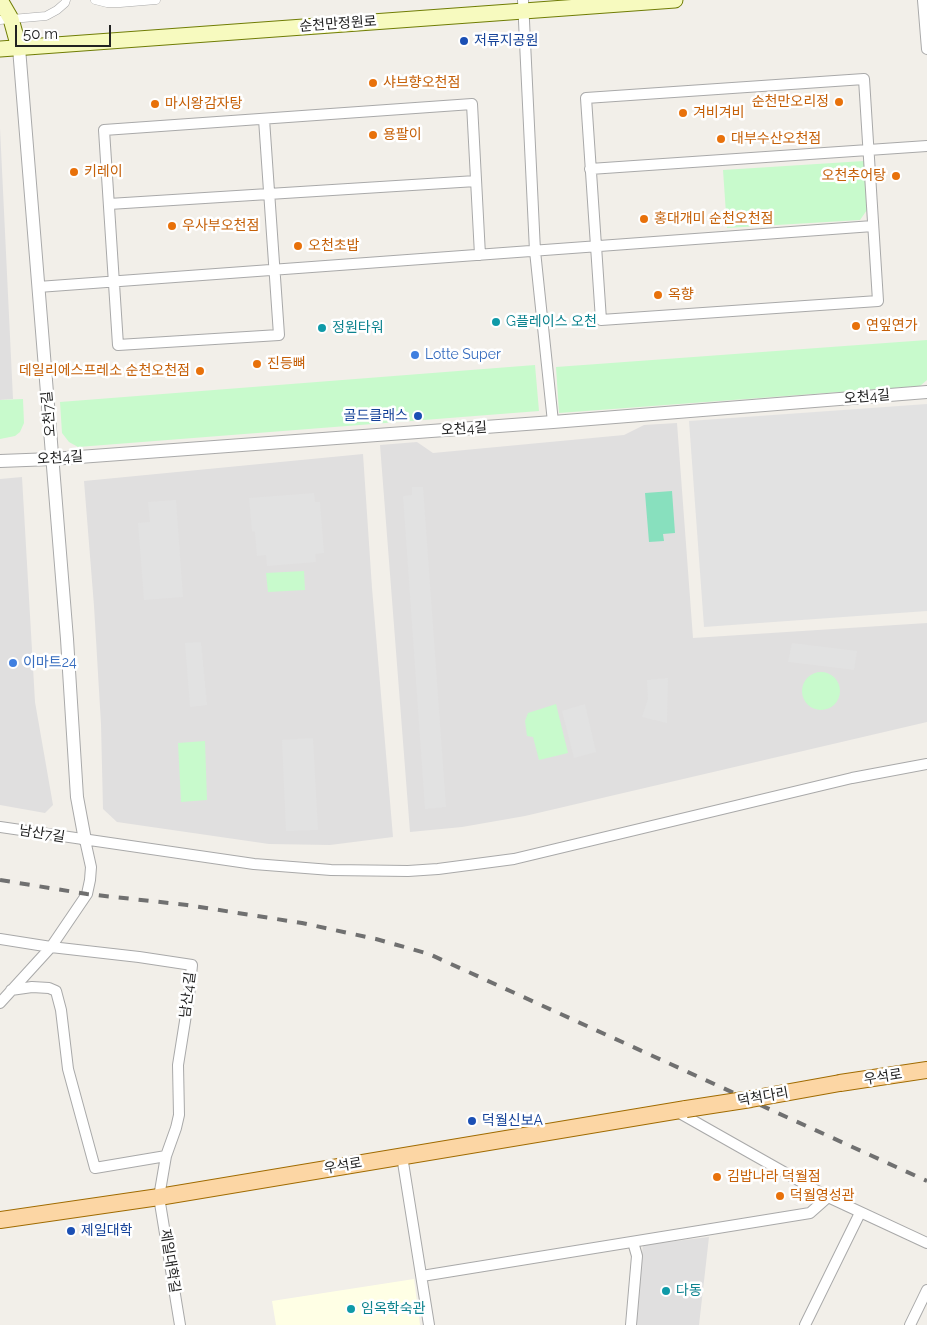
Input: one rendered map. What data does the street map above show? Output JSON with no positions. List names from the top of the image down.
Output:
{
  "streets": {
    "main road": ["순천만정원로", "우석로", "덕척다리"],
    "street": [
      "오천4길",
      "오천7길",
      "남산7길",
      "남산4길",
      "제일대학길"
    ]
  },
  "crossings": [
    ["순천만정원로", "오천7길"],
    ["오천4길", "오천7길"],
    ["오천7길", "남산7길"],
    ["남산4길", "제일대학길"],
    ["우석로", "덕척다리"],
    ["우석로", "제일대학길"]
  ],
  "places": [
    "저류지공원",
    "샤브향오천점",
    "순천만오리정",
    "마시왕감자탕",
    "겨비겨비",
    "용팔이",
    "대부수산오천점",
    "키레이",
    "오천추어탕",
    "홍대개미 순천오천점",
    "우사부오천점",
    "오천초밥",
    "옥향",
    "G플레이스 오천",
    "연잎연가",
    "정원타워",
    "Lotte Super",
    "진등뼈",
    "데일리에스프레소 순천오천점",
    "골드클래스",
    "이마트24",
    "덕월신보A",
    "김밥나라 덕월점",
    "덕월영성관",
    "제일대학",
    "다동",
    "임옥학숙관"
  ],
  "scale_bar": "50 m"
}
